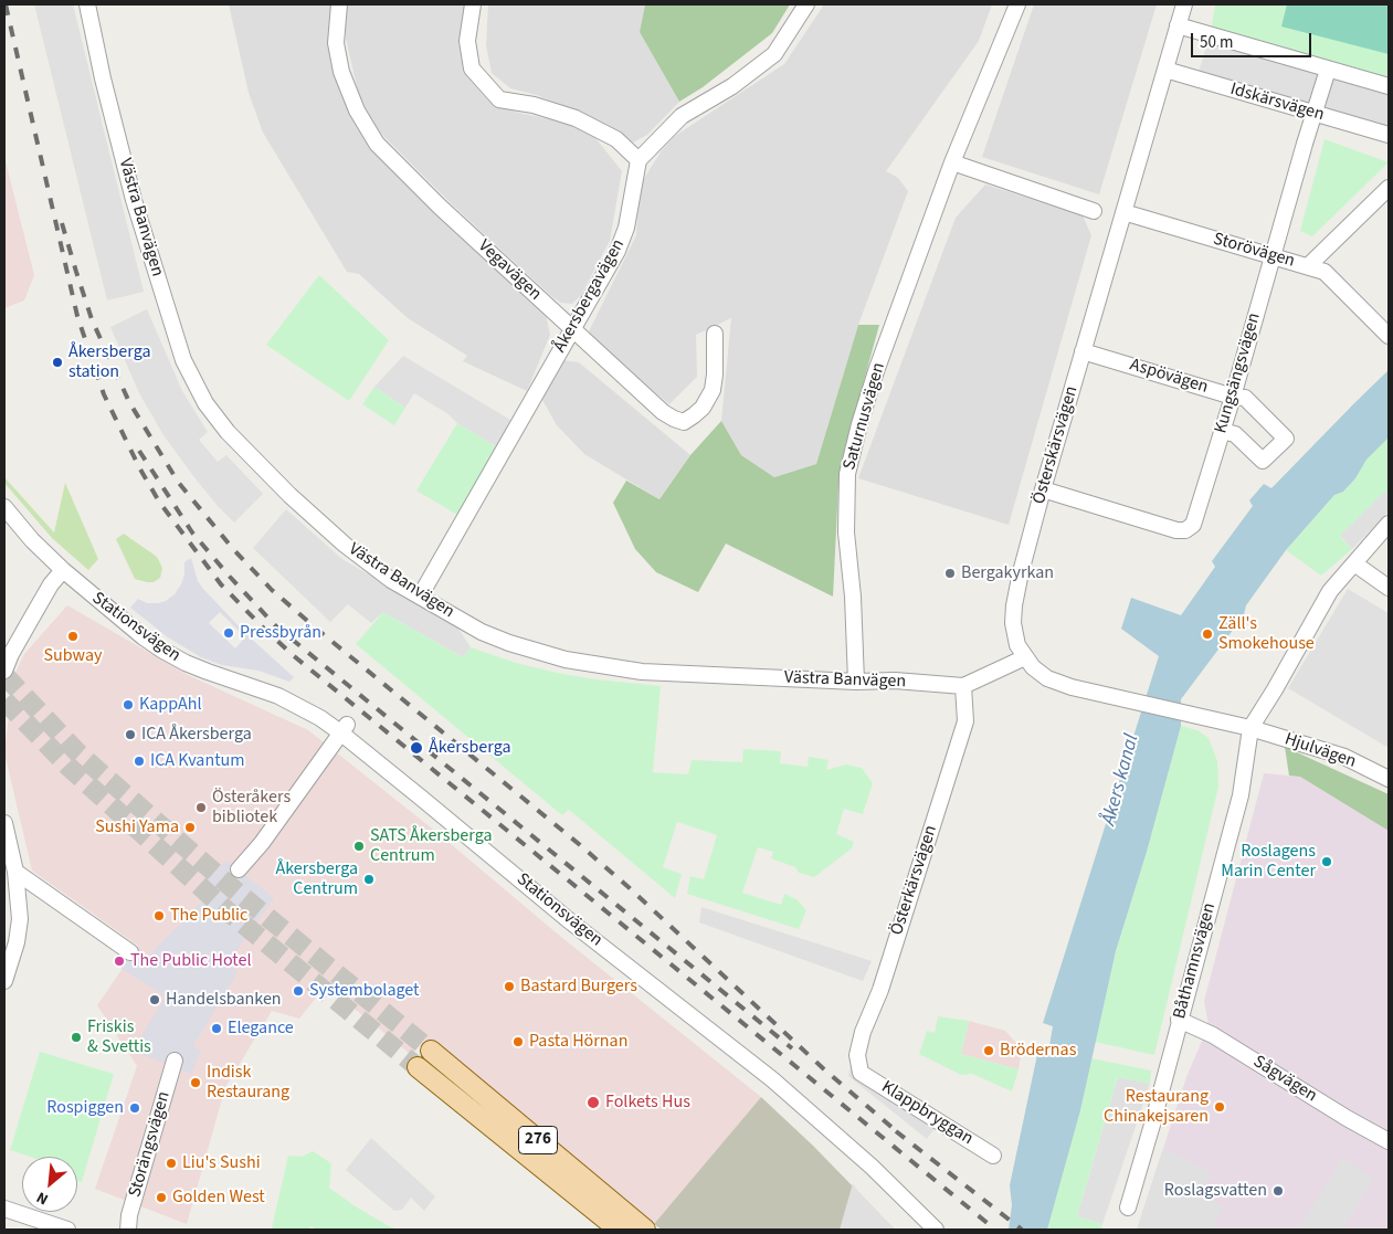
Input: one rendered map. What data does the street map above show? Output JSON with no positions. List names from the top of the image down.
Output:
{
  "streets": {
    "main road": ["276"],
    "street": [
      "Idskärsvägen",
      "Västra Banvägen",
      "Storövägen",
      "Vegavägen",
      "Åkersbergavägen",
      "Kungsängsvägen",
      "Aspövägen",
      "Saturnusvägen",
      "Österskärsvägen",
      "Stationsvägen",
      "Hjulvägen",
      "Österkärsvägen",
      "Båthamnsvägen",
      "Sågvägen",
      "Klappbryggan",
      "Storängsvägen"
    ]
  },
  "crossings": [
    ["Idskärsvägen", "Kungsängsvägen"],
    ["Idskärsvägen", "Österskärsvägen"],
    ["Västra Banvägen", "Åkersbergavägen"],
    ["Västra Banvägen", "Saturnusvägen"],
    ["Västra Banvägen", "Österskärsvägen"],
    ["Västra Banvägen", "Österkärsvägen"],
    ["Storövägen", "Kungsängsvägen"],
    ["Storövägen", "Österskärsvägen"],
    ["Vegavägen", "Åkersbergavägen"],
    ["Kungsängsvägen", "Aspövägen"],
    ["Kungsängsvägen", "Österskärsvägen"],
    ["Aspövägen", "Österskärsvägen"],
    ["Österskärsvägen", "Hjulvägen"],
    ["Österskärsvägen", "Båthamnsvägen"],
    ["Hjulvägen", "Båthamnsvägen"],
    ["Österkärsvägen", "Klappbryggan"],
    ["Båthamnsvägen", "Sågvägen"]
  ],
  "water": ["Åkers kanal"],
  "places": [
    "Åkersberga station",
    "Bergakyrkan",
    "Pressbyrån",
    "Zäll's Smokehouse",
    "Subway",
    "KappAhl",
    "ICA Åkersberga",
    "Åkersberga",
    "ICA Kvantum",
    "Österåkers bibliotek",
    "Sushi Yama",
    "SATS Åkersberga Centrum",
    "Roslagens Marin Center",
    "Åkersberga Centrum",
    "The Public",
    "The Public Hotel",
    "Bastard Burgers",
    "Systembolaget",
    "Handelsbanken",
    "Elegance",
    "Friskis & Svettis",
    "Pasta Hörnan",
    "Brödernas",
    "Indisk Restaurang",
    "Folkets Hus",
    "Restaurang Chinakejsaren",
    "Rospiggen",
    "Liu's Sushi",
    "Roslagsvatten",
    "Golden West"
  ],
  "scale_bar": "50 m",
  "north": "bottom left"
}
